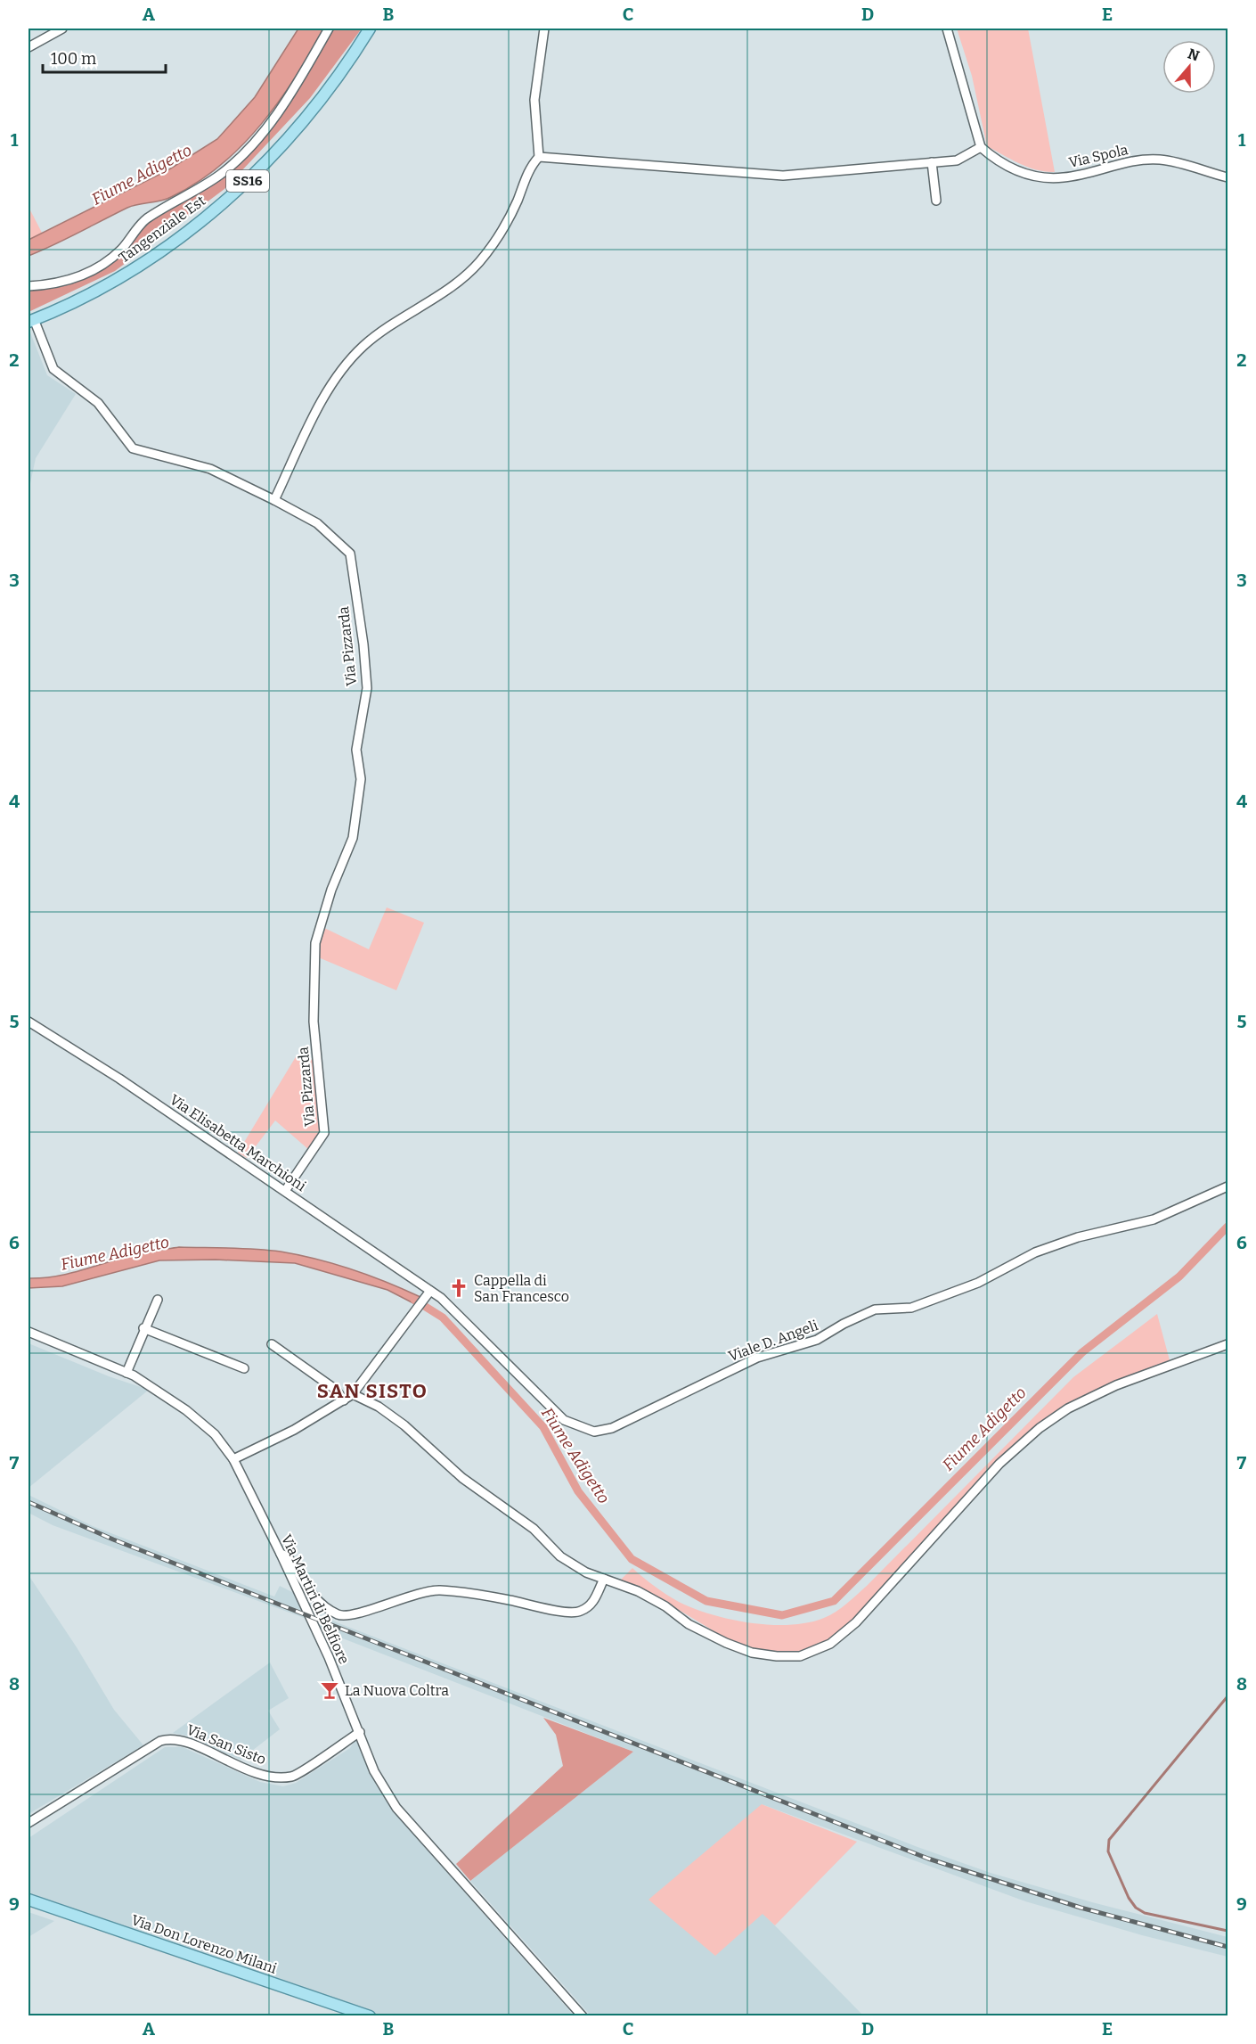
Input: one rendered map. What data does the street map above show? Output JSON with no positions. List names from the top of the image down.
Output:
{
  "streets": {
    "main road": ["SS16", "Tangenziale Est", "Via Don Lorenzo Milani"],
    "street": [
      "Via Spola",
      "Via Pizzarda",
      "Via Elisabetta Marchioni",
      "Viale D. Angeli",
      "Via Martiri di Belfiore",
      "Via San Sisto"
    ]
  },
  "crossings": [
    ["Tangenziale Est", "Via Pizzarda"],
    ["Via Pizzarda", "Via Elisabetta Marchioni"],
    ["Via Elisabetta Marchioni", "Viale D. Angeli"],
    ["Via Martiri di Belfiore", "Via San Sisto"]
  ],
  "districts": ["SAN SISTO"],
  "water": ["Fiume Adigetto"],
  "places": {
    "church": ["Cappella di San Francesco"],
    "bar": ["La Nuova Coltra"]
  },
  "scale_bar": "100 m",
  "north": "top",
  "grid": {
    "columns": [
      "A",
      "B",
      "C",
      "D",
      "E"
    ],
    "rows": [
      "1",
      "2",
      "3",
      "4",
      "5",
      "6",
      "7",
      "8",
      "9"
    ]
  }
}
